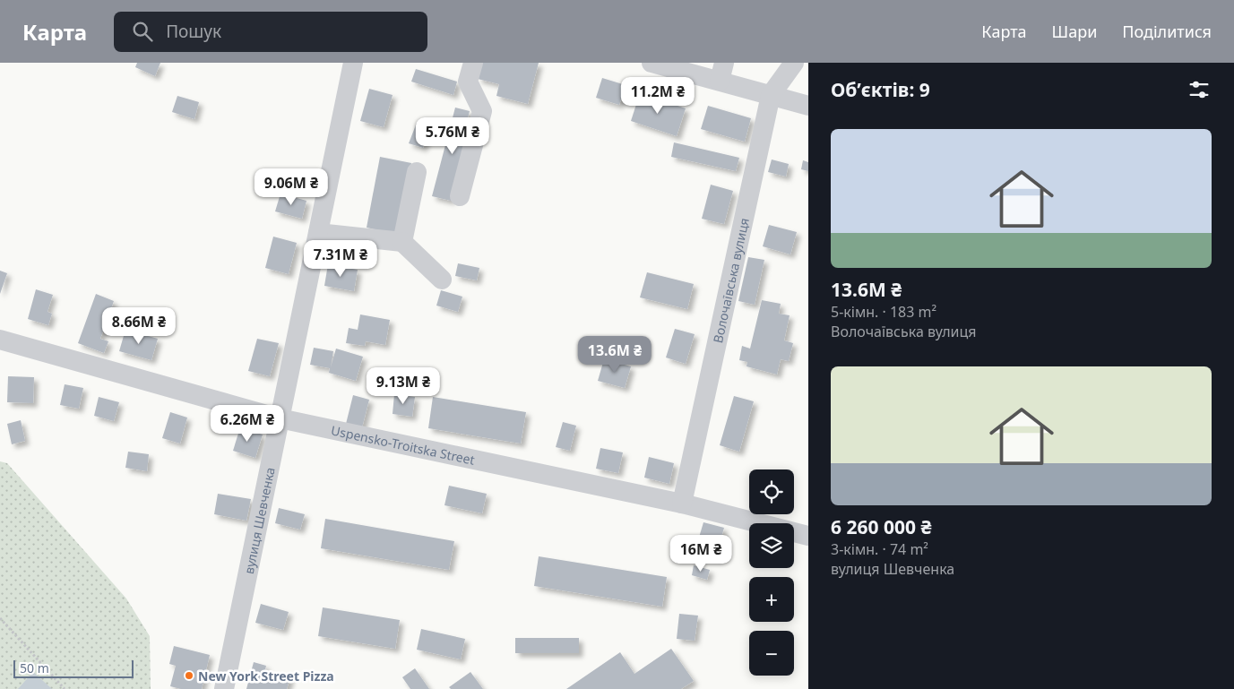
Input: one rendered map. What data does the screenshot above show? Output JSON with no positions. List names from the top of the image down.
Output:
{
  "streets": {
    "street": ["Волочаївська вулиця", "Uspensko-Troitska Street", "вулиця Шевченка"]
  },
  "crossings": [
    ["Волочаївська вулиця", "Uspensko-Troitska Street"],
    ["Uspensko-Troitska Street", "вулиця Шевченка"]
  ],
  "places": ["New York Street Pizza"],
  "scale_bar": "50 m",
  "page": {
    "header": "Карта",
    "search": "Пошук",
    "nav": ["Карта", "Шари", "Поділитися"],
    "heading": "Об’єктів: 9",
    "price": [
      "11.2M ₴",
      "5.76M ₴",
      "9.06M ₴",
      "7.31M ₴",
      "8.66M ₴",
      "13.6M ₴",
      "9.13M ₴",
      "6.26M ₴",
      "16M ₴"
    ],
    "list": [
      {
        "name": "13.6M ₴",
        "note": "5-кімн. · 183 m² · Волочаївська вулиця"
      },
      {
        "name": "6 260 000 ₴",
        "note": "3-кімн. · 74 m² · вулиця Шевченка"
      }
    ],
    "map_buttons": ["+", "−"],
    "scale": "50 m"
  }
}
